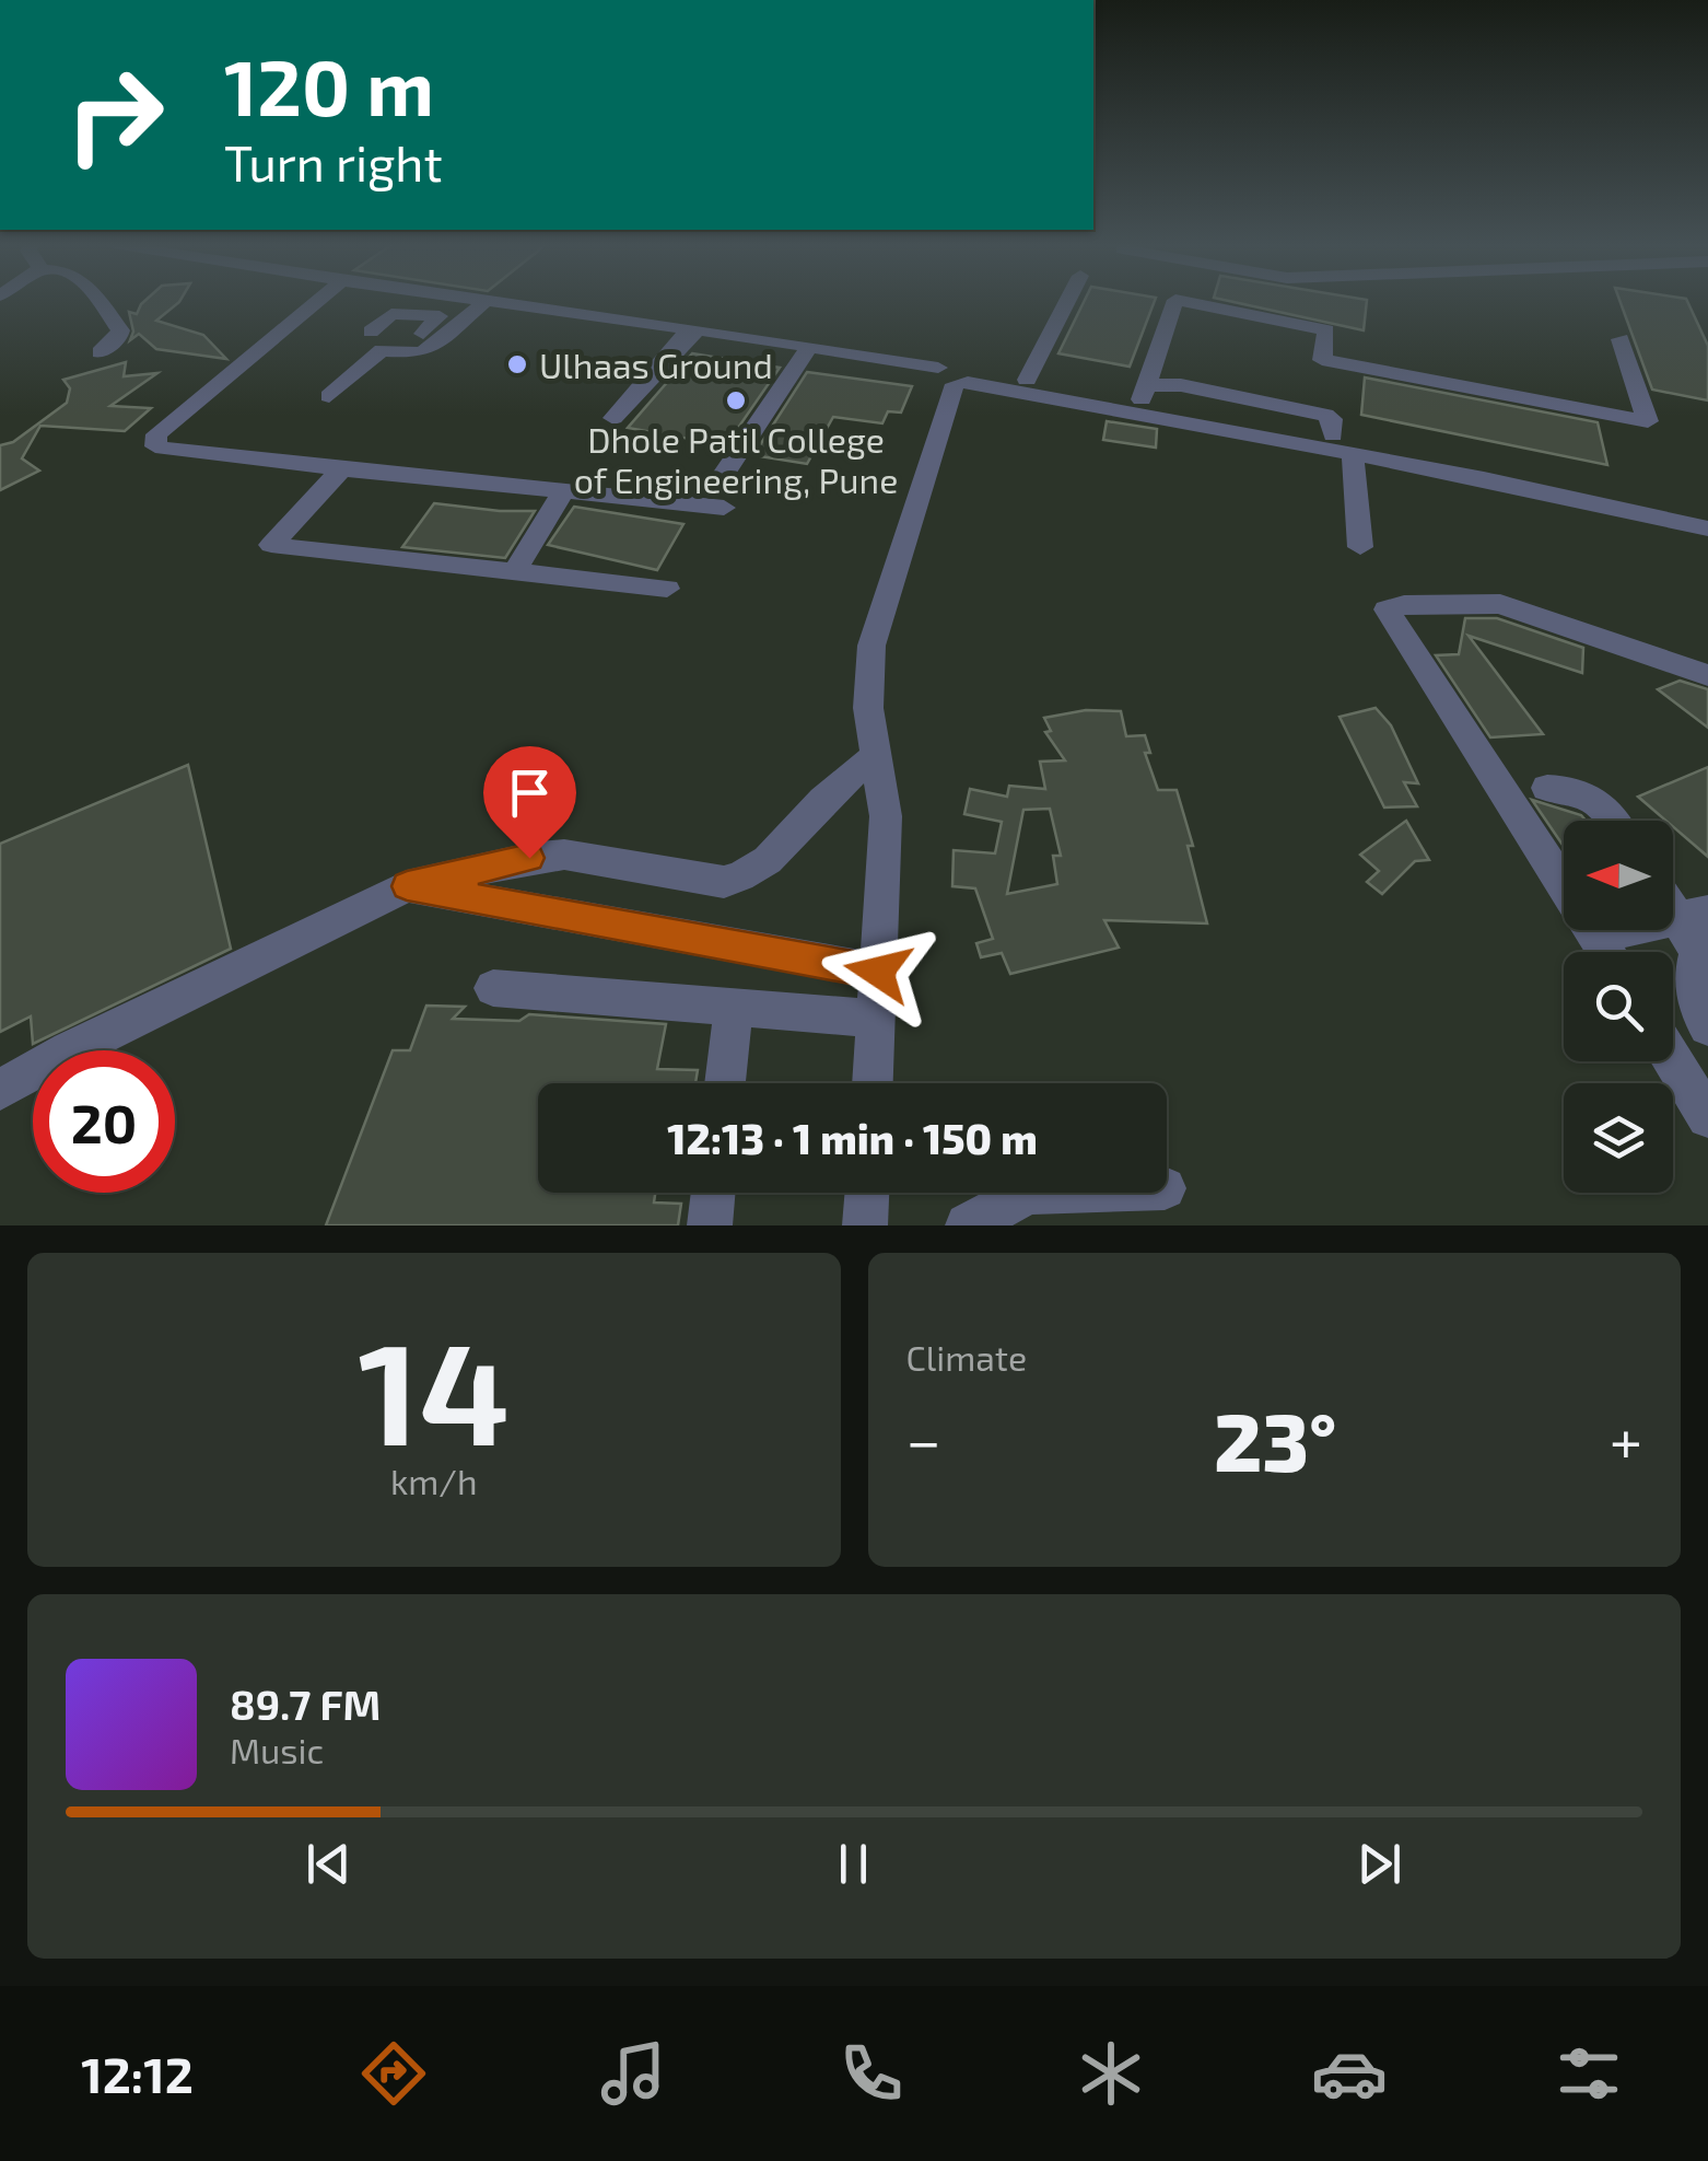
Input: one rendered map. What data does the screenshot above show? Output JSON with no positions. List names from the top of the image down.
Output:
{
  "places": ["Ulhaas Ground", "Dhole Patil College of Engineering, Pune"],
  "north": "left",
  "page": {
    "turn": ["120 m", "Turn right"],
    "limit": "20",
    "trip": "12:13 · 1 min · 150 m",
    "tile": [
      ["14", "km/h"],
      "Climate"
    ],
    "heat": ["−", "23°", "+"],
    "song": ["89.7 FM", "Music"],
    "tabs": "12:12"
  }
}
